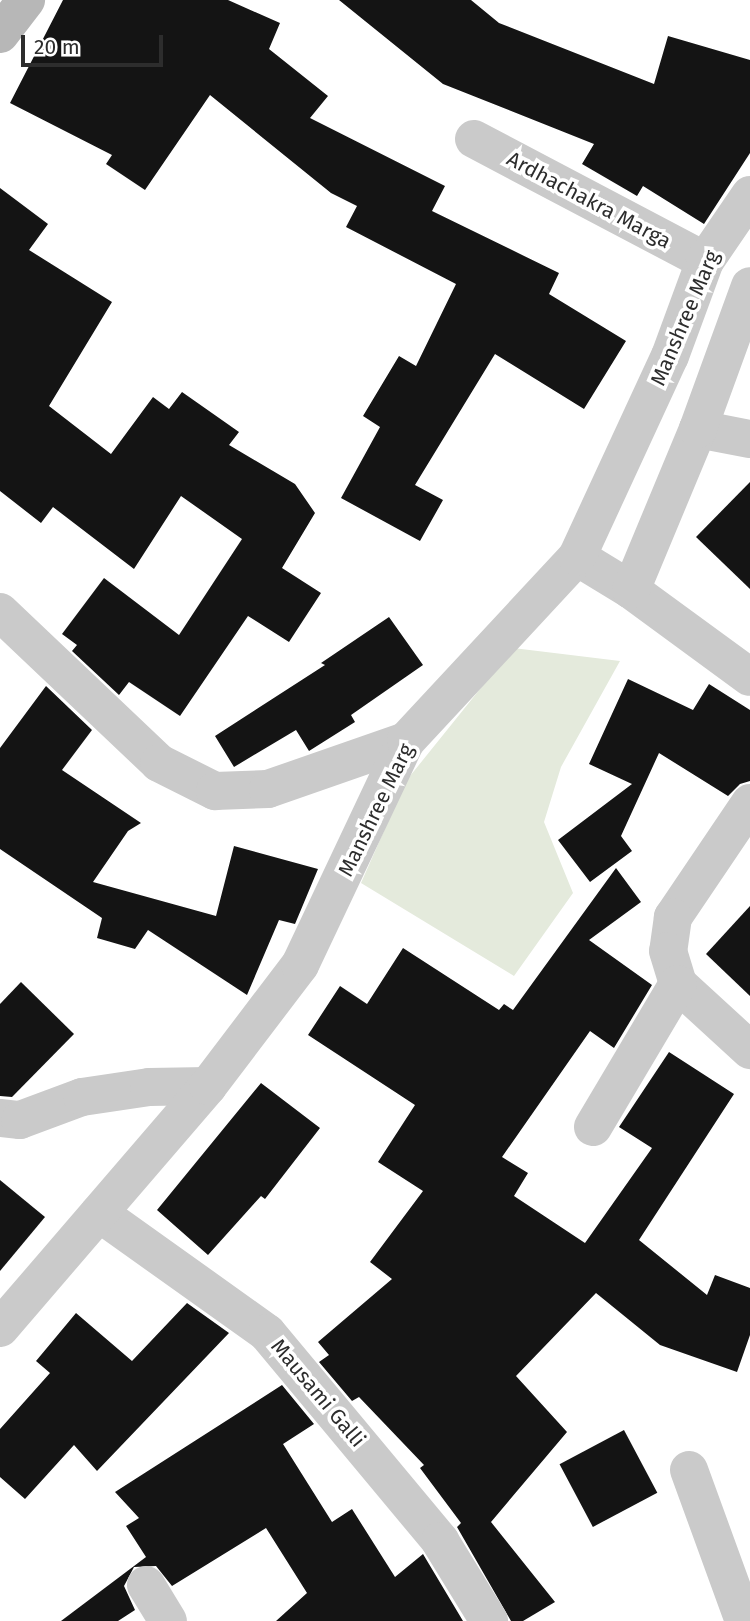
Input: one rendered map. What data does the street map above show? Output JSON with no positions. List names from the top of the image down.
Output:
{
  "streets": {
    "street": ["Ardhachakra Marga", "Manshree Marg", "Mausami Galli"]
  },
  "crossings": [
    ["Ardhachakra Marga", "Manshree Marg"],
    ["Manshree Marg", "Mausami Galli"]
  ],
  "scale_bar": "20 m"
}
